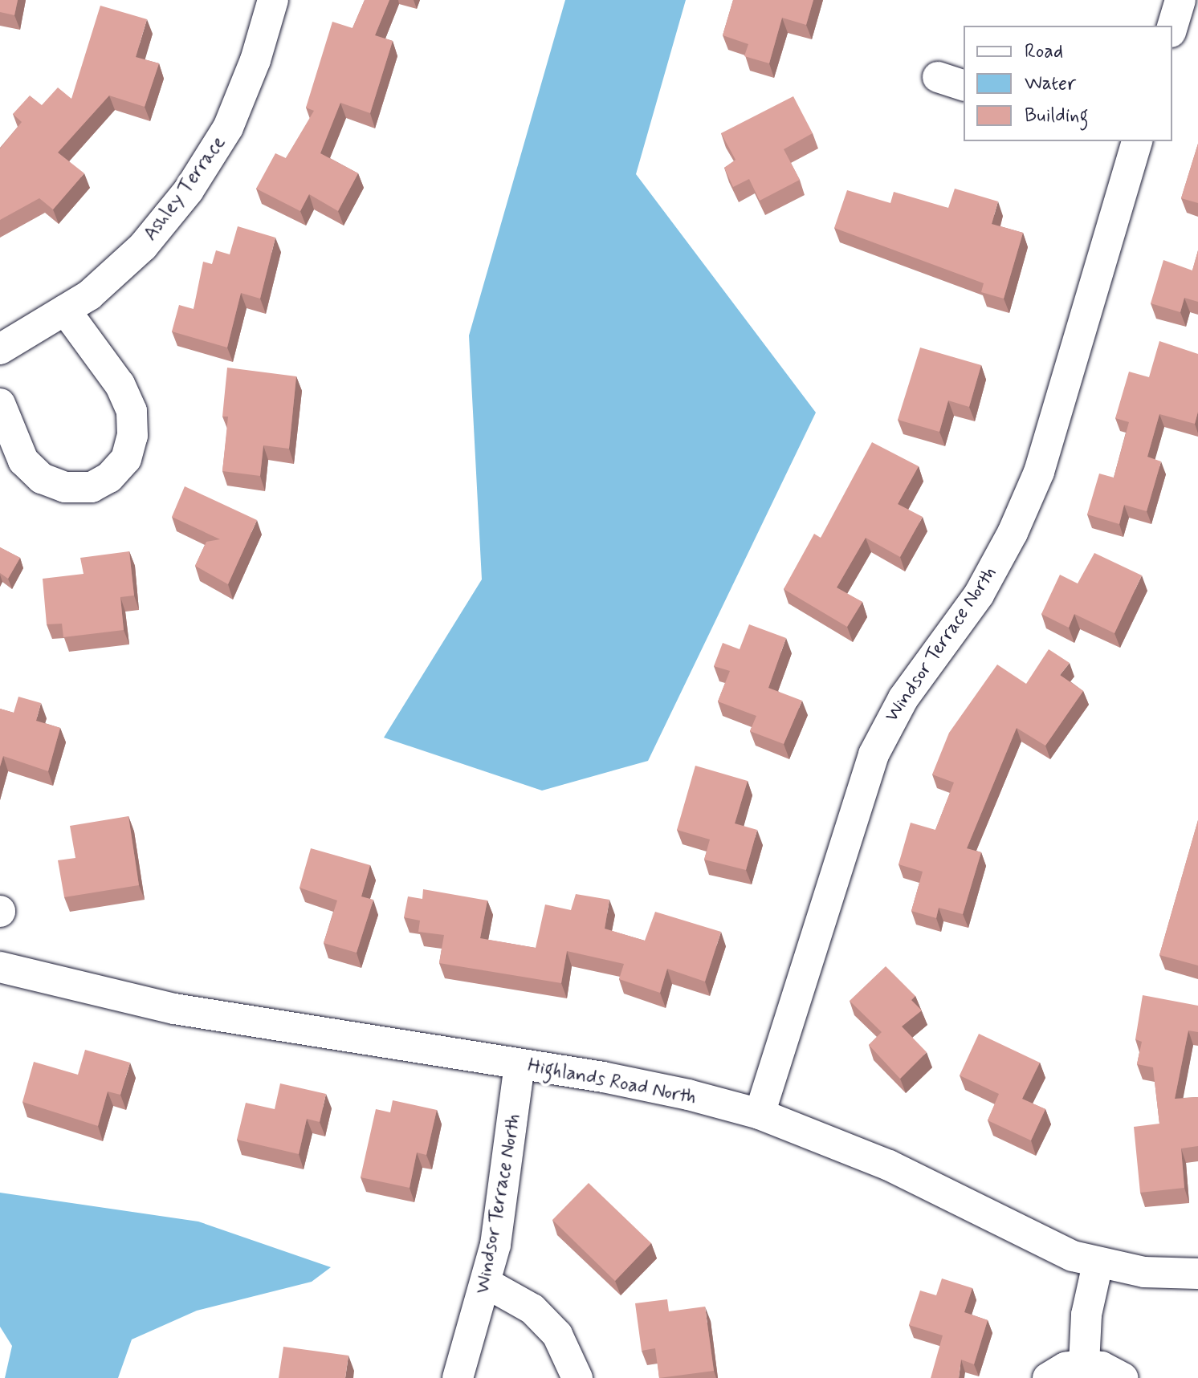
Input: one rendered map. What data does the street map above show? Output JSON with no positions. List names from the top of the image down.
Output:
{
  "streets": {
    "street": ["Ashley Terrace", "Windsor Terrace North", "Highlands Road North"]
  },
  "crossings": [
    ["Windsor Terrace North", "Highlands Road North"]
  ],
  "legend": ["Road", "Water", "Building"]
}
